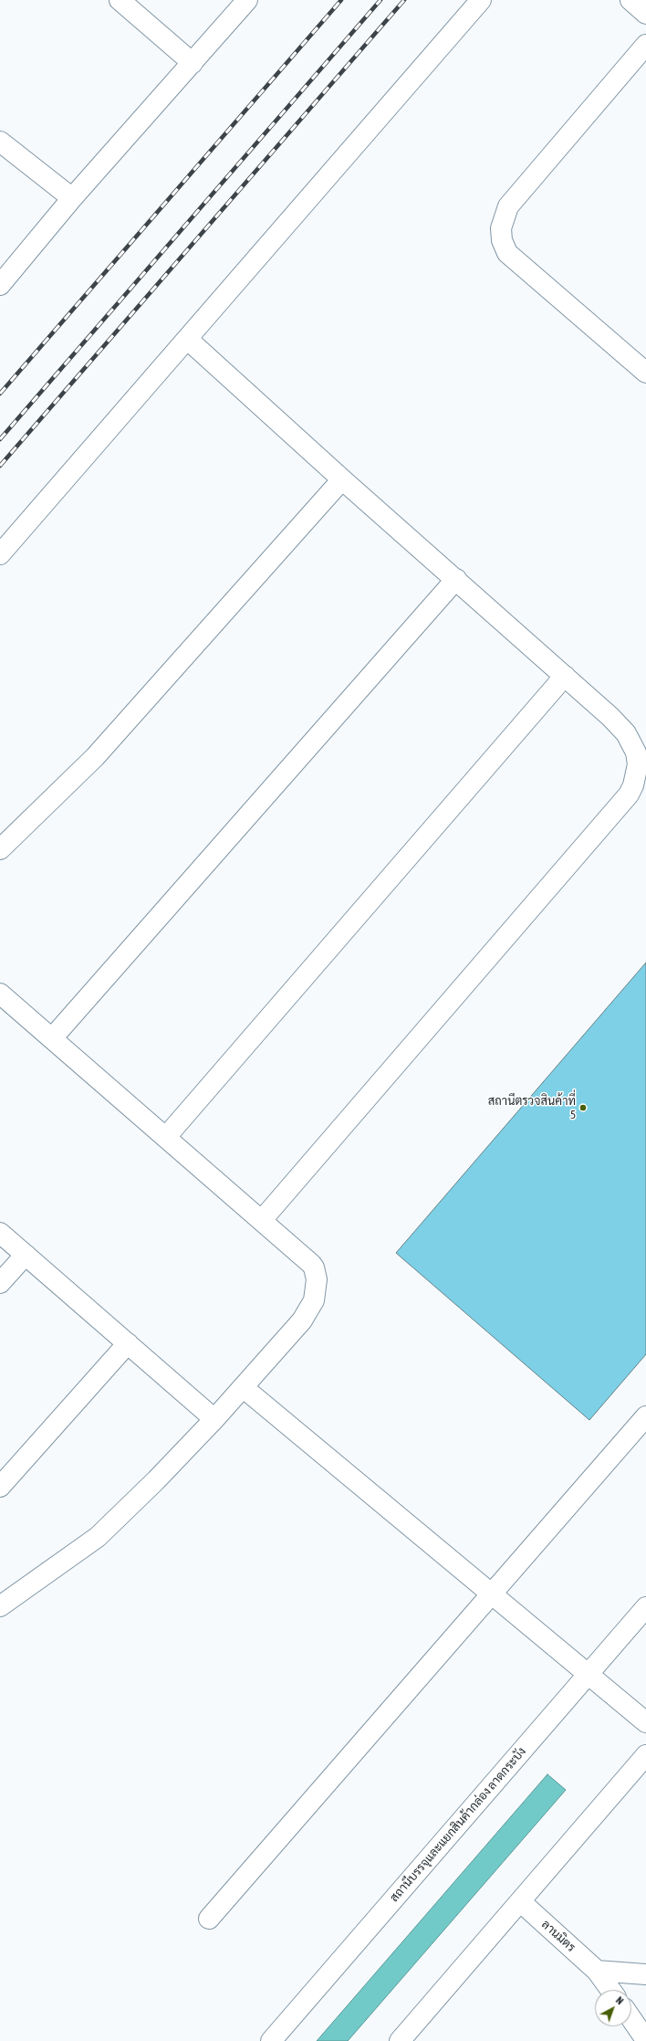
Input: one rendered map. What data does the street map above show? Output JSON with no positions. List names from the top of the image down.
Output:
{
  "streets": {
    "street": ["สถานีบรรจุและแยกสินค้ากล่อง ลาดกระบัง", "ลานมิตร"]
  },
  "places": ["สถานีตรวจสินค้าที่ 5"],
  "north": "top right"
}
